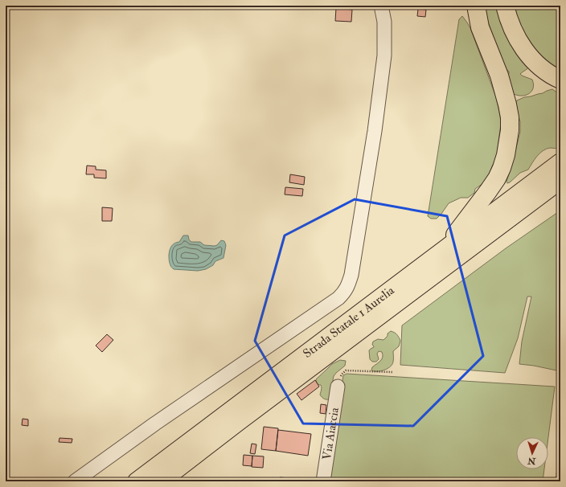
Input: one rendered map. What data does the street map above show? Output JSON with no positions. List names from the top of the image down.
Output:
{
  "streets": {
    "highway": ["Strada Statale 1 Aurelia"],
    "street": ["Via Aiaccia"]
  },
  "north": "bottom"
}
